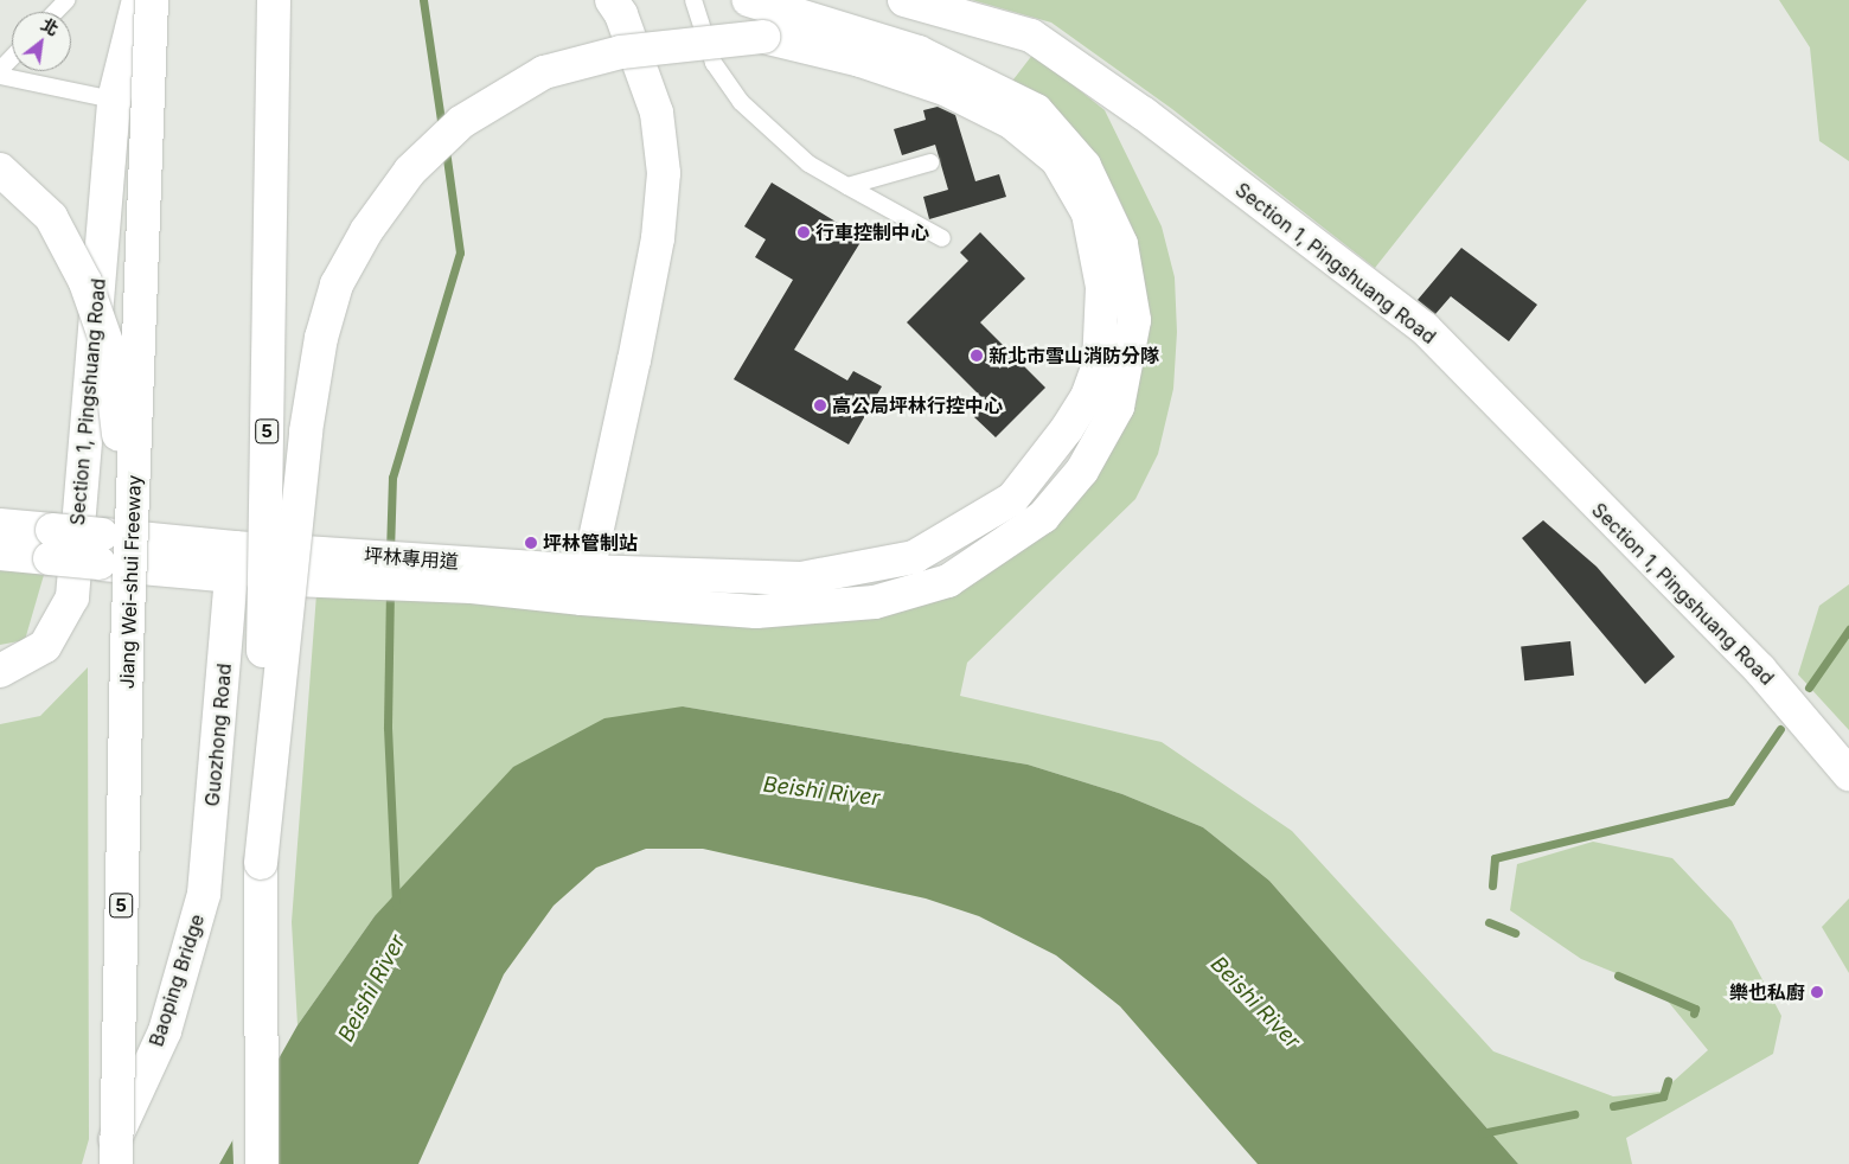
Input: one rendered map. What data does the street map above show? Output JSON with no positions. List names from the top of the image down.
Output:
{
  "streets": {
    "main road": [
      "Section 1, Pingshuang Road",
      "5",
      "坪林專用道",
      "Jiang Wei-shui Freeway",
      "Guozhong Road",
      "Baoping Bridge"
    ]
  },
  "crossings": [
    ["坪林專用道", "Guozhong Road"],
    ["Guozhong Road", "Baoping Bridge"]
  ],
  "water": ["Beishi River"],
  "places": [
    "行車控制中心",
    "新北市雪山消防分隊",
    "高公局坪林行控中心",
    "坪林管制站",
    "樂也私廚"
  ],
  "north": "top right"
}
